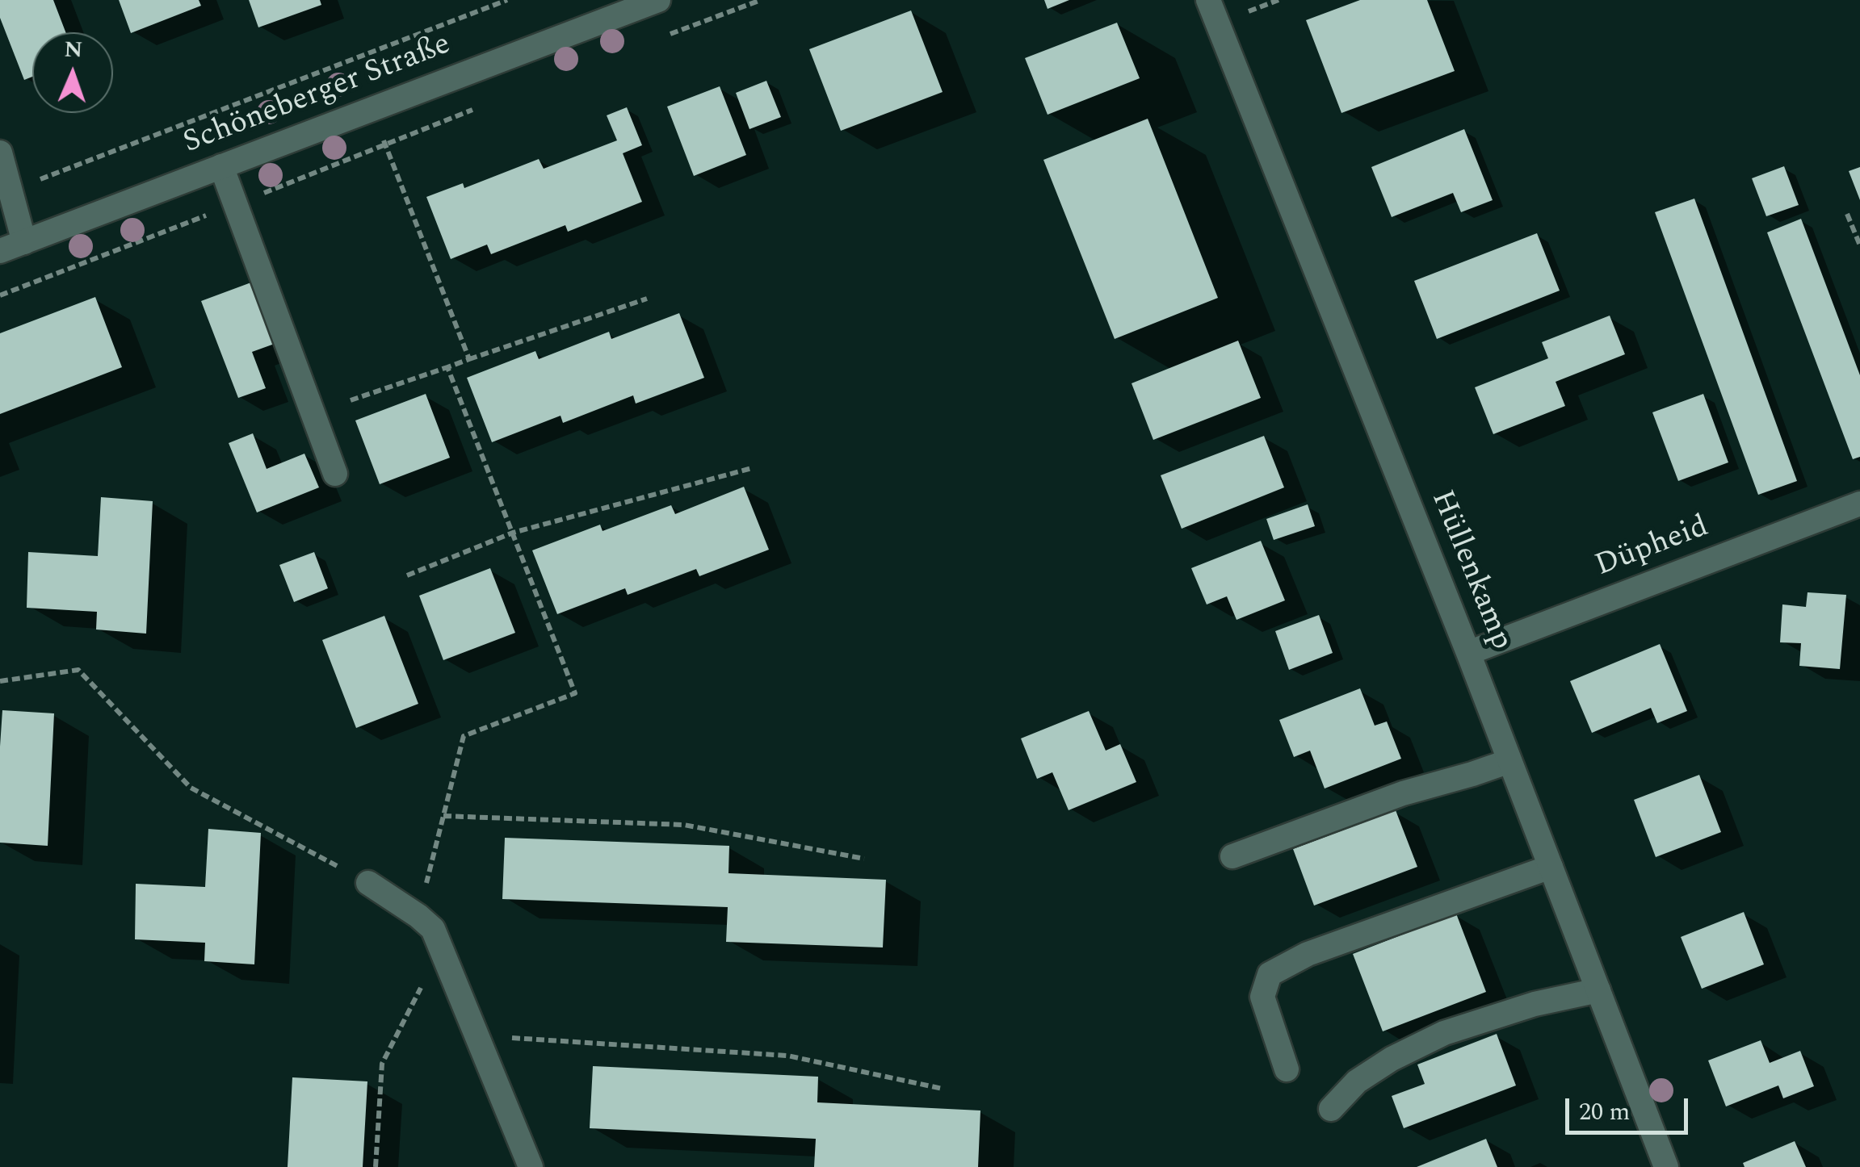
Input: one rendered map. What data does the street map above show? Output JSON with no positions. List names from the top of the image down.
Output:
{
  "streets": {
    "street": ["Schöneberger Straße", "Düpheid", "Hüllenkamp"]
  },
  "crossings": [
    ["Düpheid", "Hüllenkamp"]
  ],
  "scale_bar": "20 m",
  "north": "top"
}
